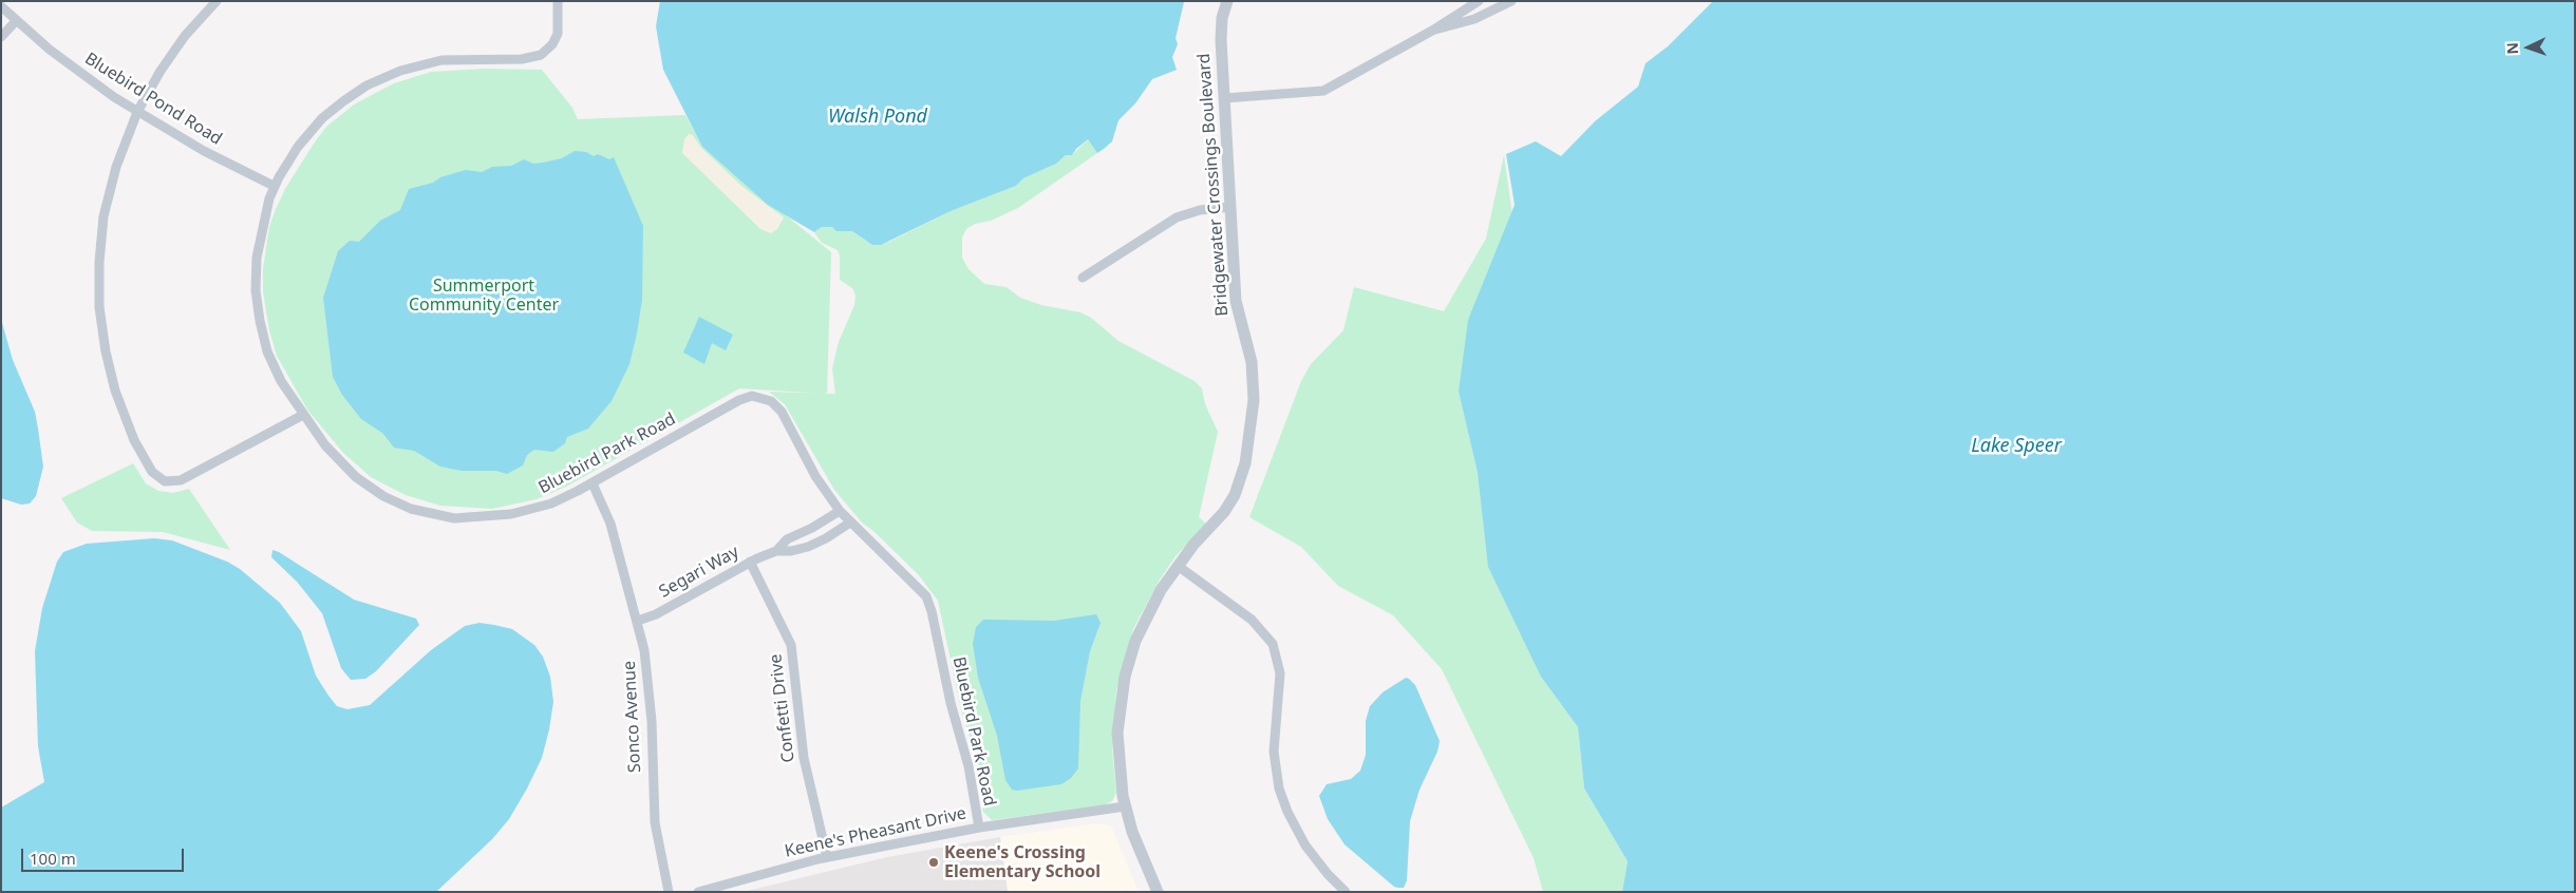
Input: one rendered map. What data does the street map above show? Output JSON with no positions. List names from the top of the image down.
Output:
{
  "streets": {
    "street": [
      "Bluebird Pond Road",
      "Bridgewater Crossings Boulevard",
      "Bluebird Park Road",
      "Segari Way",
      "Confetti Drive",
      "Sonco Avenue",
      "Keene's Pheasant Drive"
    ]
  },
  "crossings": [
    ["Bluebird Pond Road", "Bluebird Park Road"],
    ["Bridgewater Crossings Boulevard", "Keene's Pheasant Drive"],
    ["Bluebird Park Road", "Segari Way"],
    ["Bluebird Park Road", "Sonco Avenue"],
    ["Bluebird Park Road", "Keene's Pheasant Drive"],
    ["Segari Way", "Confetti Drive"],
    ["Segari Way", "Sonco Avenue"],
    ["Confetti Drive", "Keene's Pheasant Drive"]
  ],
  "water": ["Walsh Pond", "Lake Speer"],
  "parks": ["Summerport Community Center"],
  "places": ["Keene's Crossing Elementary School"],
  "scale_bar": "100 m",
  "north": "left"
}
